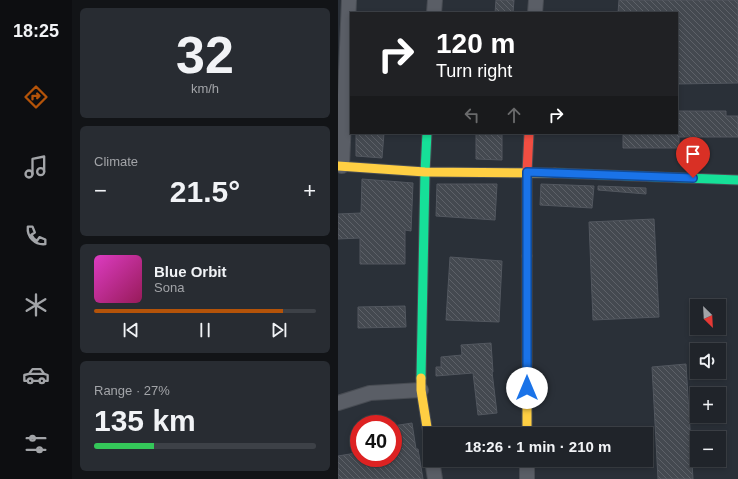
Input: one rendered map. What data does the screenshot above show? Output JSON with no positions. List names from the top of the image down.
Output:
{
  "north": "bottom right",
  "page": {
    "tabs": "18:25",
    "tile": [
      ["32", "km/h"],
      "Climate",
      ["Range · 27%", "135 km"]
    ],
    "turn": ["120 m", "Turn right"],
    "heat": ["−", "21.5°", "+"],
    "song": ["Blue Orbit", "Sona"],
    "map_buttons": ["+", "−"],
    "limit": "40",
    "trip": "18:26 · 1 min · 210 m"
  }
}
